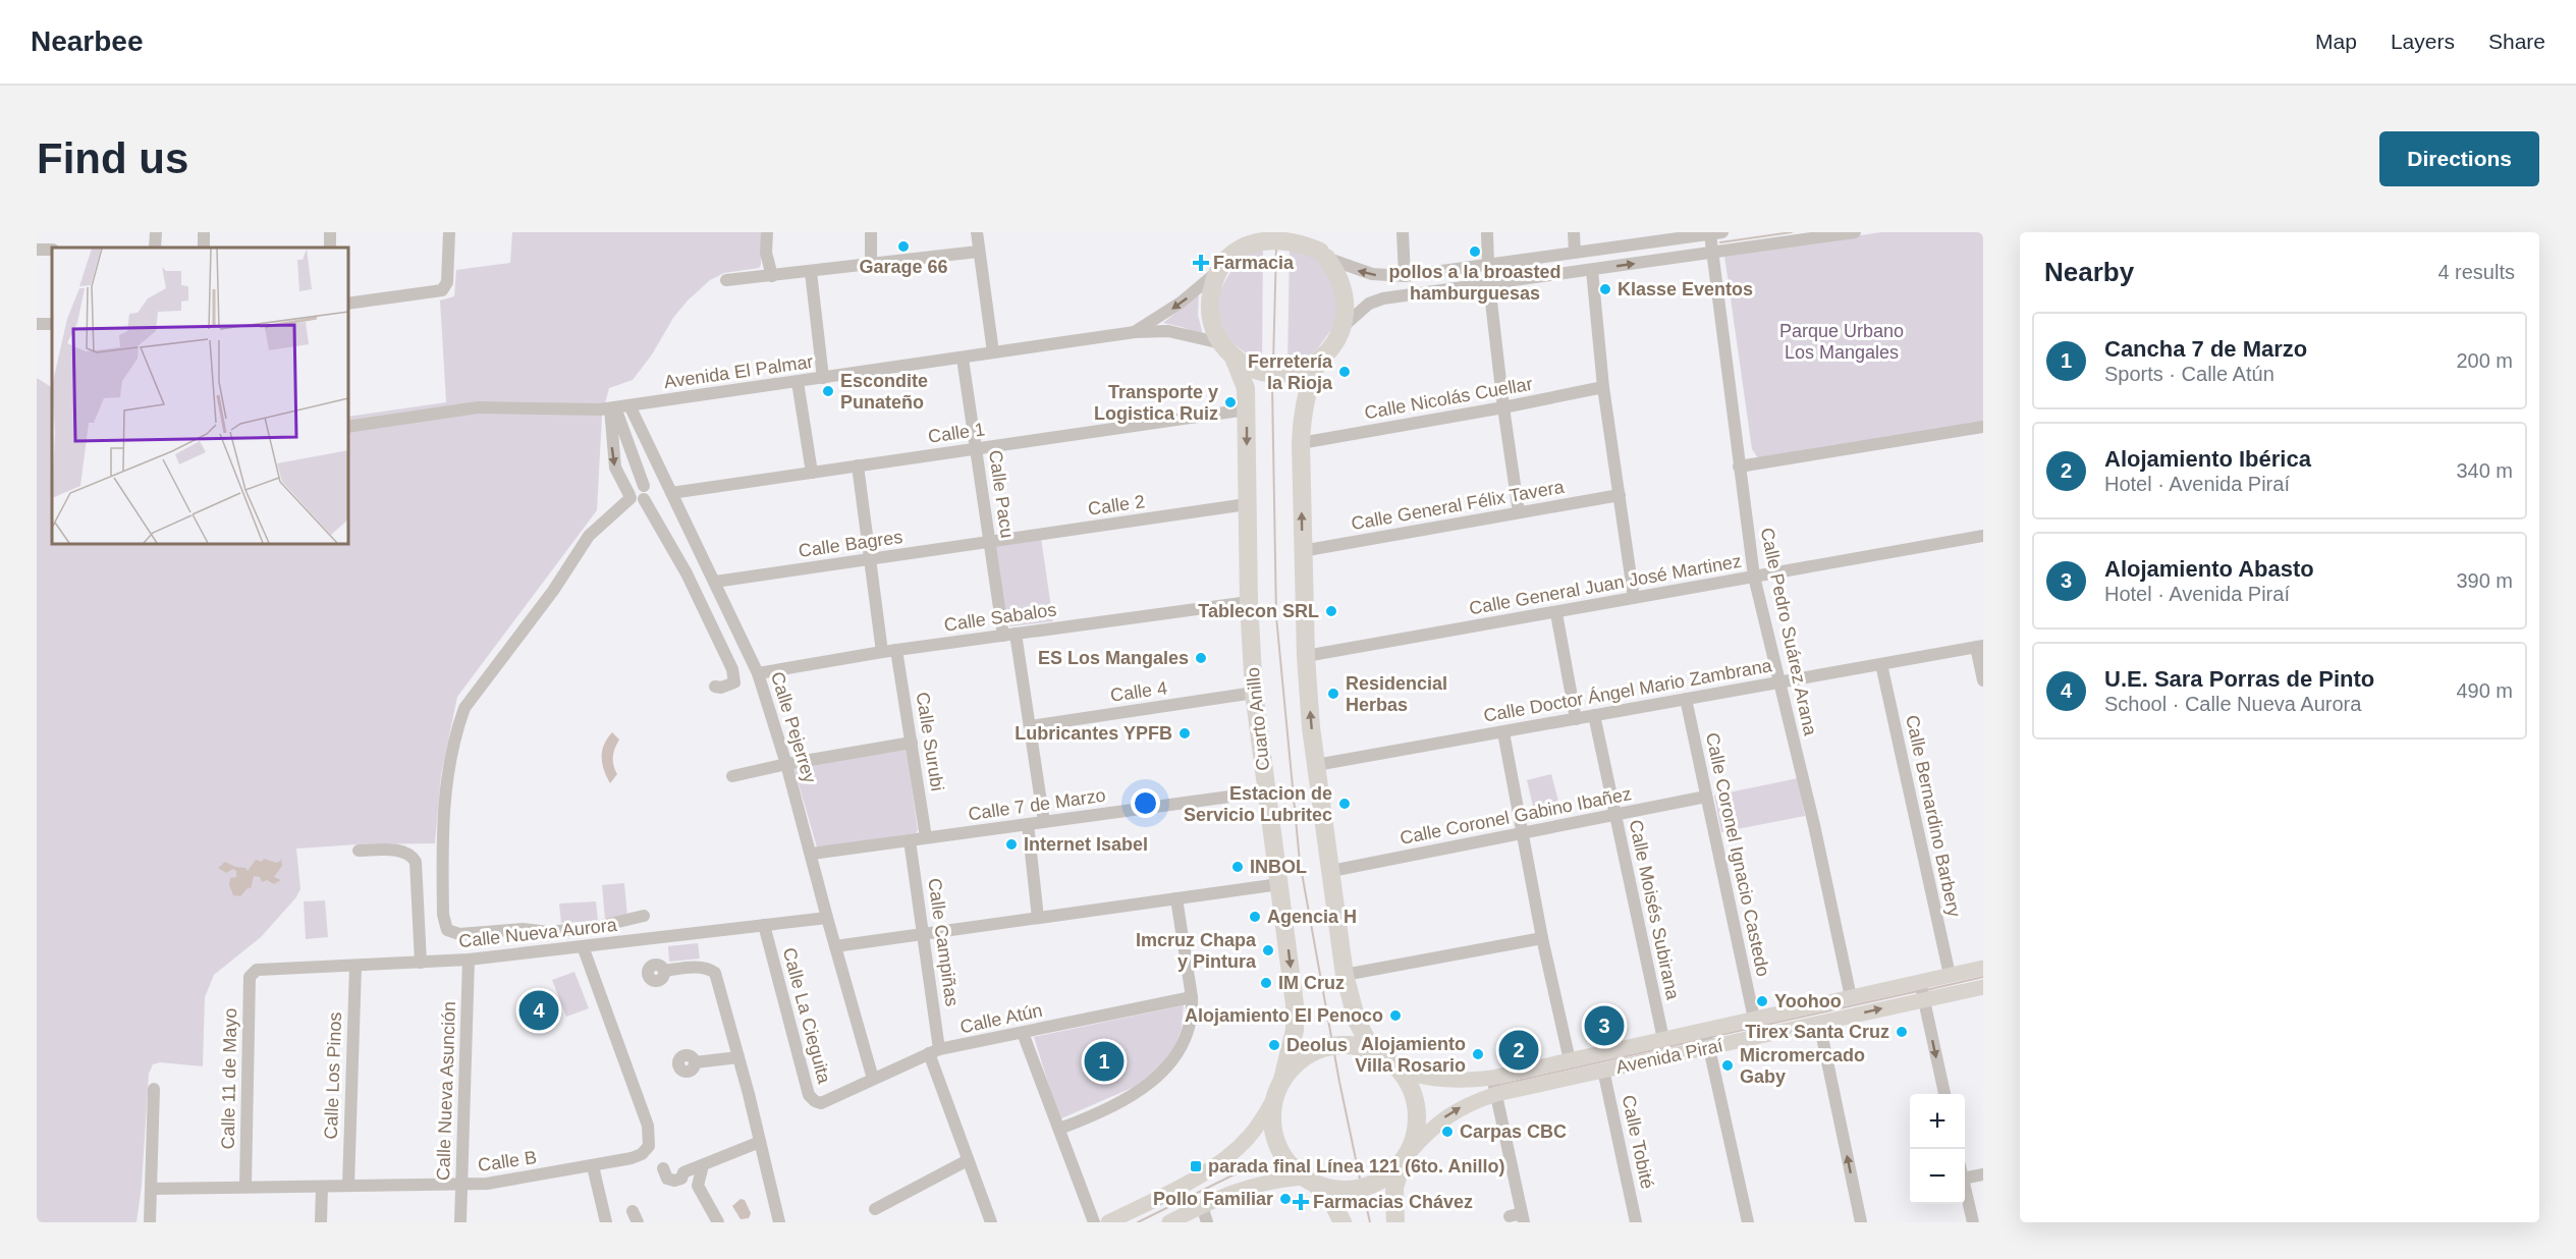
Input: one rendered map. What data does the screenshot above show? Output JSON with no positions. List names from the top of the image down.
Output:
{
  "streets": {
    "highway": ["Cuarto Anillo"],
    "main road": ["Avenida Piraí"],
    "street": [
      "Avenida El Palmar",
      "Calle Nicolás Cuellar",
      "Calle 1",
      "Calle Pacu",
      "Calle 2",
      "Calle General Félix Tavera",
      "Calle Bagres",
      "Calle General Juan José Martinez",
      "Calle Sabalos",
      "Calle Pedro Suárez Arana",
      "Calle Doctor Ángel Mario Zambrana",
      "Calle 4",
      "Calle Pejerrey",
      "Calle Surubi",
      "Calle 7 de Marzo",
      "Calle Coronel Gabino Ibañez",
      "Calle Bernardino Barbery",
      "Calle Coronel Ignacio Castedo",
      "Calle Moisés Subirana",
      "Calle Nueva Aurora",
      "Calle Campiñas",
      "Calle La Cieguita",
      "Calle Atún",
      "Calle Los Pinos",
      "Calle 11 de Mayo",
      "Calle Nueva Asunción",
      "Calle Tobité",
      "Calle B"
    ]
  },
  "crossings": [
    ["Avenida El Palmar", "Calle Pacu"],
    ["Avenida El Palmar", "Cuarto Anillo"],
    ["Avenida El Palmar", "Calle Pejerrey"],
    ["Calle 1", "Calle Pacu"],
    ["Calle 1", "Cuarto Anillo"],
    ["Calle 1", "Calle Pejerrey"],
    ["Calle Pacu", "Calle 2"],
    ["Calle Pacu", "Calle Bagres"],
    ["Calle Pacu", "Calle Sabalos"],
    ["Calle Pacu", "Calle 4"],
    ["Calle Pacu", "Calle 7 de Marzo"],
    ["Calle 2", "Calle Bagres"],
    ["Calle 2", "Cuarto Anillo"],
    ["Calle Bagres", "Calle Pejerrey"],
    ["Calle General Juan José Martinez", "Calle Pedro Suárez Arana"],
    ["Calle Sabalos", "Cuarto Anillo"],
    ["Calle Sabalos", "Calle Pejerrey"],
    ["Calle Sabalos", "Calle Surubi"],
    ["Calle Pedro Suárez Arana", "Calle Doctor Ángel Mario Zambrana"],
    ["Calle Pedro Suárez Arana", "Avenida Piraí"],
    ["Calle Doctor Ángel Mario Zambrana", "Calle Bernardino Barbery"],
    ["Calle Doctor Ángel Mario Zambrana", "Calle Coronel Ignacio Castedo"],
    ["Calle Doctor Ángel Mario Zambrana", "Calle Moisés Subirana"],
    ["Calle 4", "Cuarto Anillo"],
    ["Cuarto Anillo", "Calle 7 de Marzo"],
    ["Cuarto Anillo", "Avenida Piraí"],
    ["Calle Pejerrey", "Calle 7 de Marzo"],
    ["Calle Pejerrey", "Calle Nueva Aurora"],
    ["Calle Pejerrey", "Calle Atún"],
    ["Calle Surubi", "Calle 7 de Marzo"],
    ["Calle 7 de Marzo", "Calle Campiñas"],
    ["Calle Coronel Gabino Ibañez", "Calle Coronel Ignacio Castedo"],
    ["Calle Coronel Gabino Ibañez", "Calle Moisés Subirana"],
    ["Calle Bernardino Barbery", "Avenida Piraí"],
    ["Calle Coronel Ignacio Castedo", "Avenida Piraí"],
    ["Calle Moisés Subirana", "Avenida Piraí"],
    ["Calle Nueva Aurora", "Calle La Cieguita"],
    ["Calle Nueva Aurora", "Calle Los Pinos"],
    ["Calle Nueva Aurora", "Calle 11 de Mayo"],
    ["Calle Nueva Aurora", "Calle Nueva Asunción"],
    ["Calle Nueva Aurora", "Calle B"],
    ["Calle Campiñas", "Calle Atún"],
    ["Calle La Cieguita", "Calle Atún"],
    ["Avenida Piraí", "Calle Tobité"],
    ["Calle Los Pinos", "Calle B"],
    ["Calle 11 de Mayo", "Calle B"],
    ["Calle Nueva Asunción", "Calle B"]
  ],
  "parks": ["Parque Urbano Los Mangales"],
  "places": {
    "other": [
      "Garage 66",
      "pollos a la broasted hamburguesas",
      "Klasse Eventos",
      "Ferretería la Rioja",
      "Escondite Punateño",
      "Transporte y Logistica Ruiz",
      "Tablecon SRL",
      "ES Los Mangales",
      "Residencial Herbas",
      "Lubricantes YPFB",
      "Estacion de Servicio Lubritec",
      "Internet Isabel",
      "INBOL",
      "Agencia H",
      "Imcruz Chapa y Pintura",
      "IM Cruz",
      "Yoohoo",
      "Alojamiento El Penoco",
      "Tirex Santa Cruz",
      "Deolus",
      "Alojamiento Villa Rosario",
      "Micromercado Gaby",
      "Carpas CBC",
      "Pollo Familiar"
    ],
    "health": ["Farmacia", "Farmacias Chávez"],
    "transit": ["parada final Línea 121 (6to. Anillo)"]
  },
  "page": {
    "header": "Nearbee",
    "nav": ["Map", "Layers", "Share"],
    "buttons": "Directions",
    "title": "Find us",
    "heading": ["Nearby", "4 results"],
    "list": [
      {
        "mark": "1",
        "name": "Cancha 7 de Marzo",
        "note": "Sports · Calle Atún",
        "value": "200 m"
      },
      {
        "mark": "2",
        "name": "Alojamiento Ibérica",
        "note": "Hotel · Avenida Piraí",
        "value": "340 m"
      },
      {
        "mark": "3",
        "name": "Alojamiento Abasto",
        "note": "Hotel · Avenida Piraí",
        "value": "390 m"
      },
      {
        "mark": "4",
        "name": "U.E. Sara Porras de Pinto",
        "note": "School · Calle Nueva Aurora",
        "value": "490 m"
      }
    ],
    "pins": [
      "4",
      "3",
      "2",
      "1"
    ],
    "map_buttons": ["+", "−"]
  }
}
